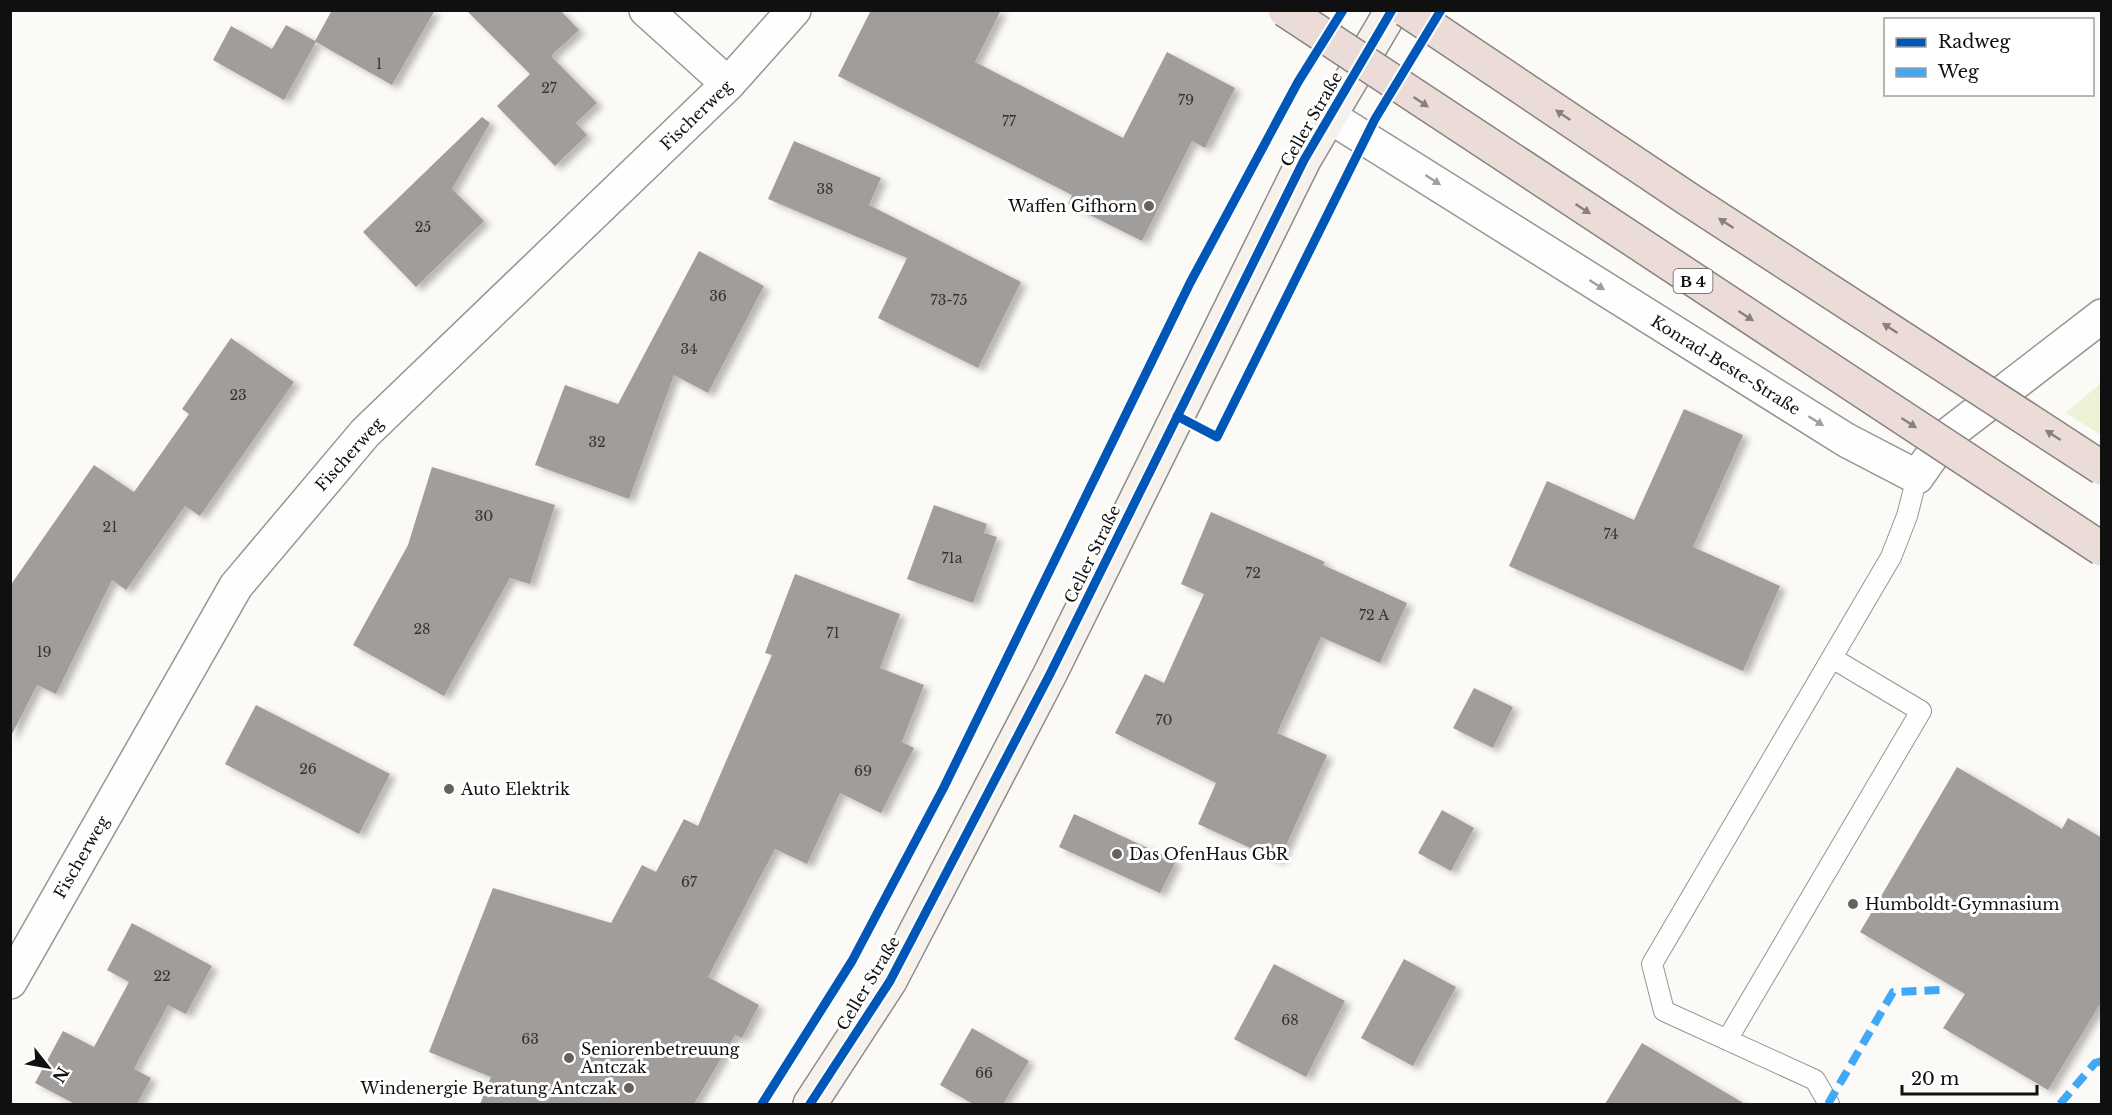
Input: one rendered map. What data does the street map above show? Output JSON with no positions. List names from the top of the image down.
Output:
{
  "streets": {
    "highway": ["B 4"],
    "street": ["Fischerweg", "Celler Straße", "Konrad-Beste-Straße"]
  },
  "crossings": [
    ["Celler Straße", "Konrad-Beste-Straße"]
  ],
  "one_way": ["Konrad-Beste-Straße"],
  "places": [
    "Waffen Gifhorn",
    "Auto Elektrik",
    "Das OfenHaus GbR",
    "Humboldt-Gymnasium",
    "Seniorenbetreuung Antczak",
    "Windenergie Beratung Antczak"
  ],
  "house_numbers": [
    "1",
    "27",
    "79",
    "77",
    "38",
    "25",
    "36",
    "73-75",
    "34",
    "23",
    "32",
    "30",
    "21",
    "74",
    "71a",
    "72",
    "72 A",
    "28",
    "71",
    "19",
    "70",
    "26",
    "69",
    "67",
    "22",
    "68",
    "63",
    "66"
  ],
  "legend": ["Radweg", "Weg"],
  "scale_bar": "20 m",
  "north": "bottom right"
}
